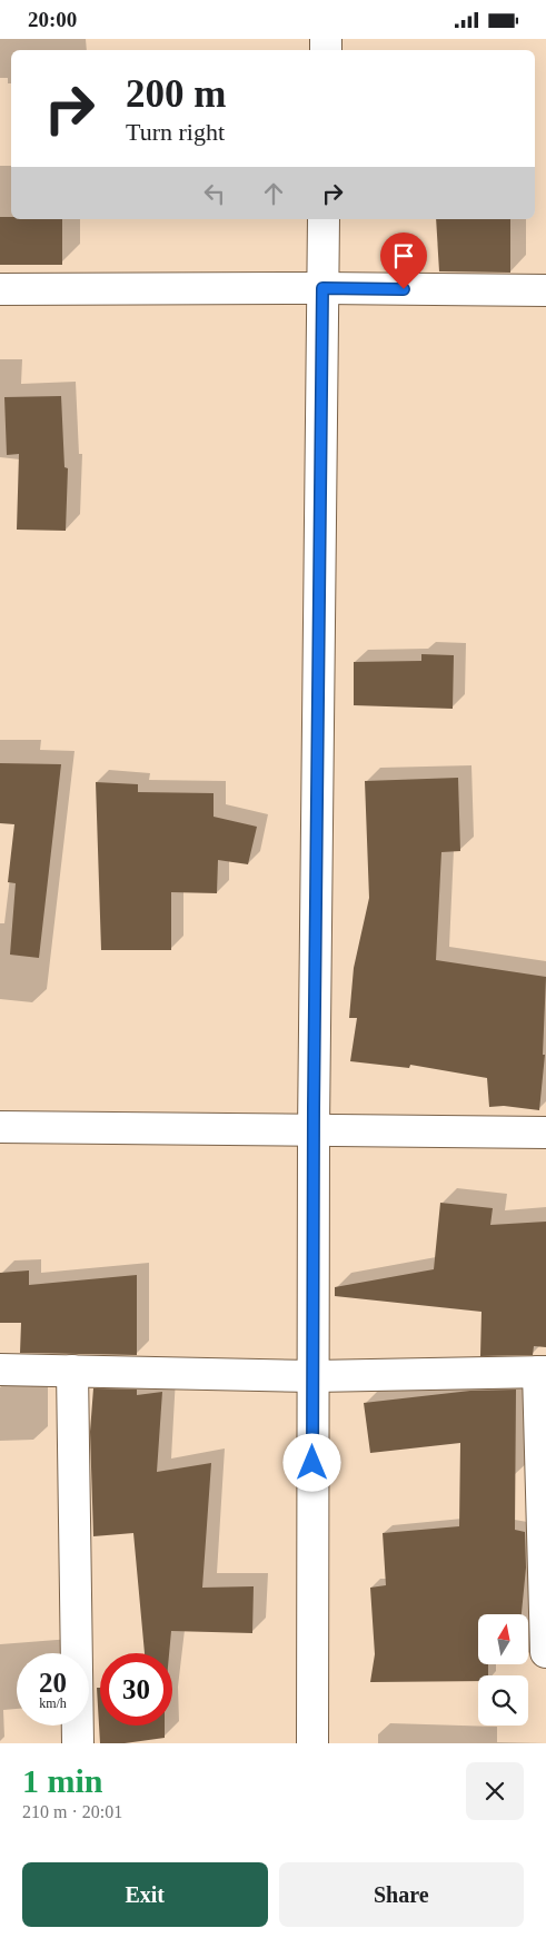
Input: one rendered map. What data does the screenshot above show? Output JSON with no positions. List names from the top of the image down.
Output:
{
  "north": "top",
  "page": {
    "status": "20:00",
    "turn": ["200 m", "Turn right"],
    "speed": "20 km/h",
    "limit": "30",
    "heading": ["1 min", "210 m · 20:01"],
    "buttons": ["Exit", "Share"]
  }
}
